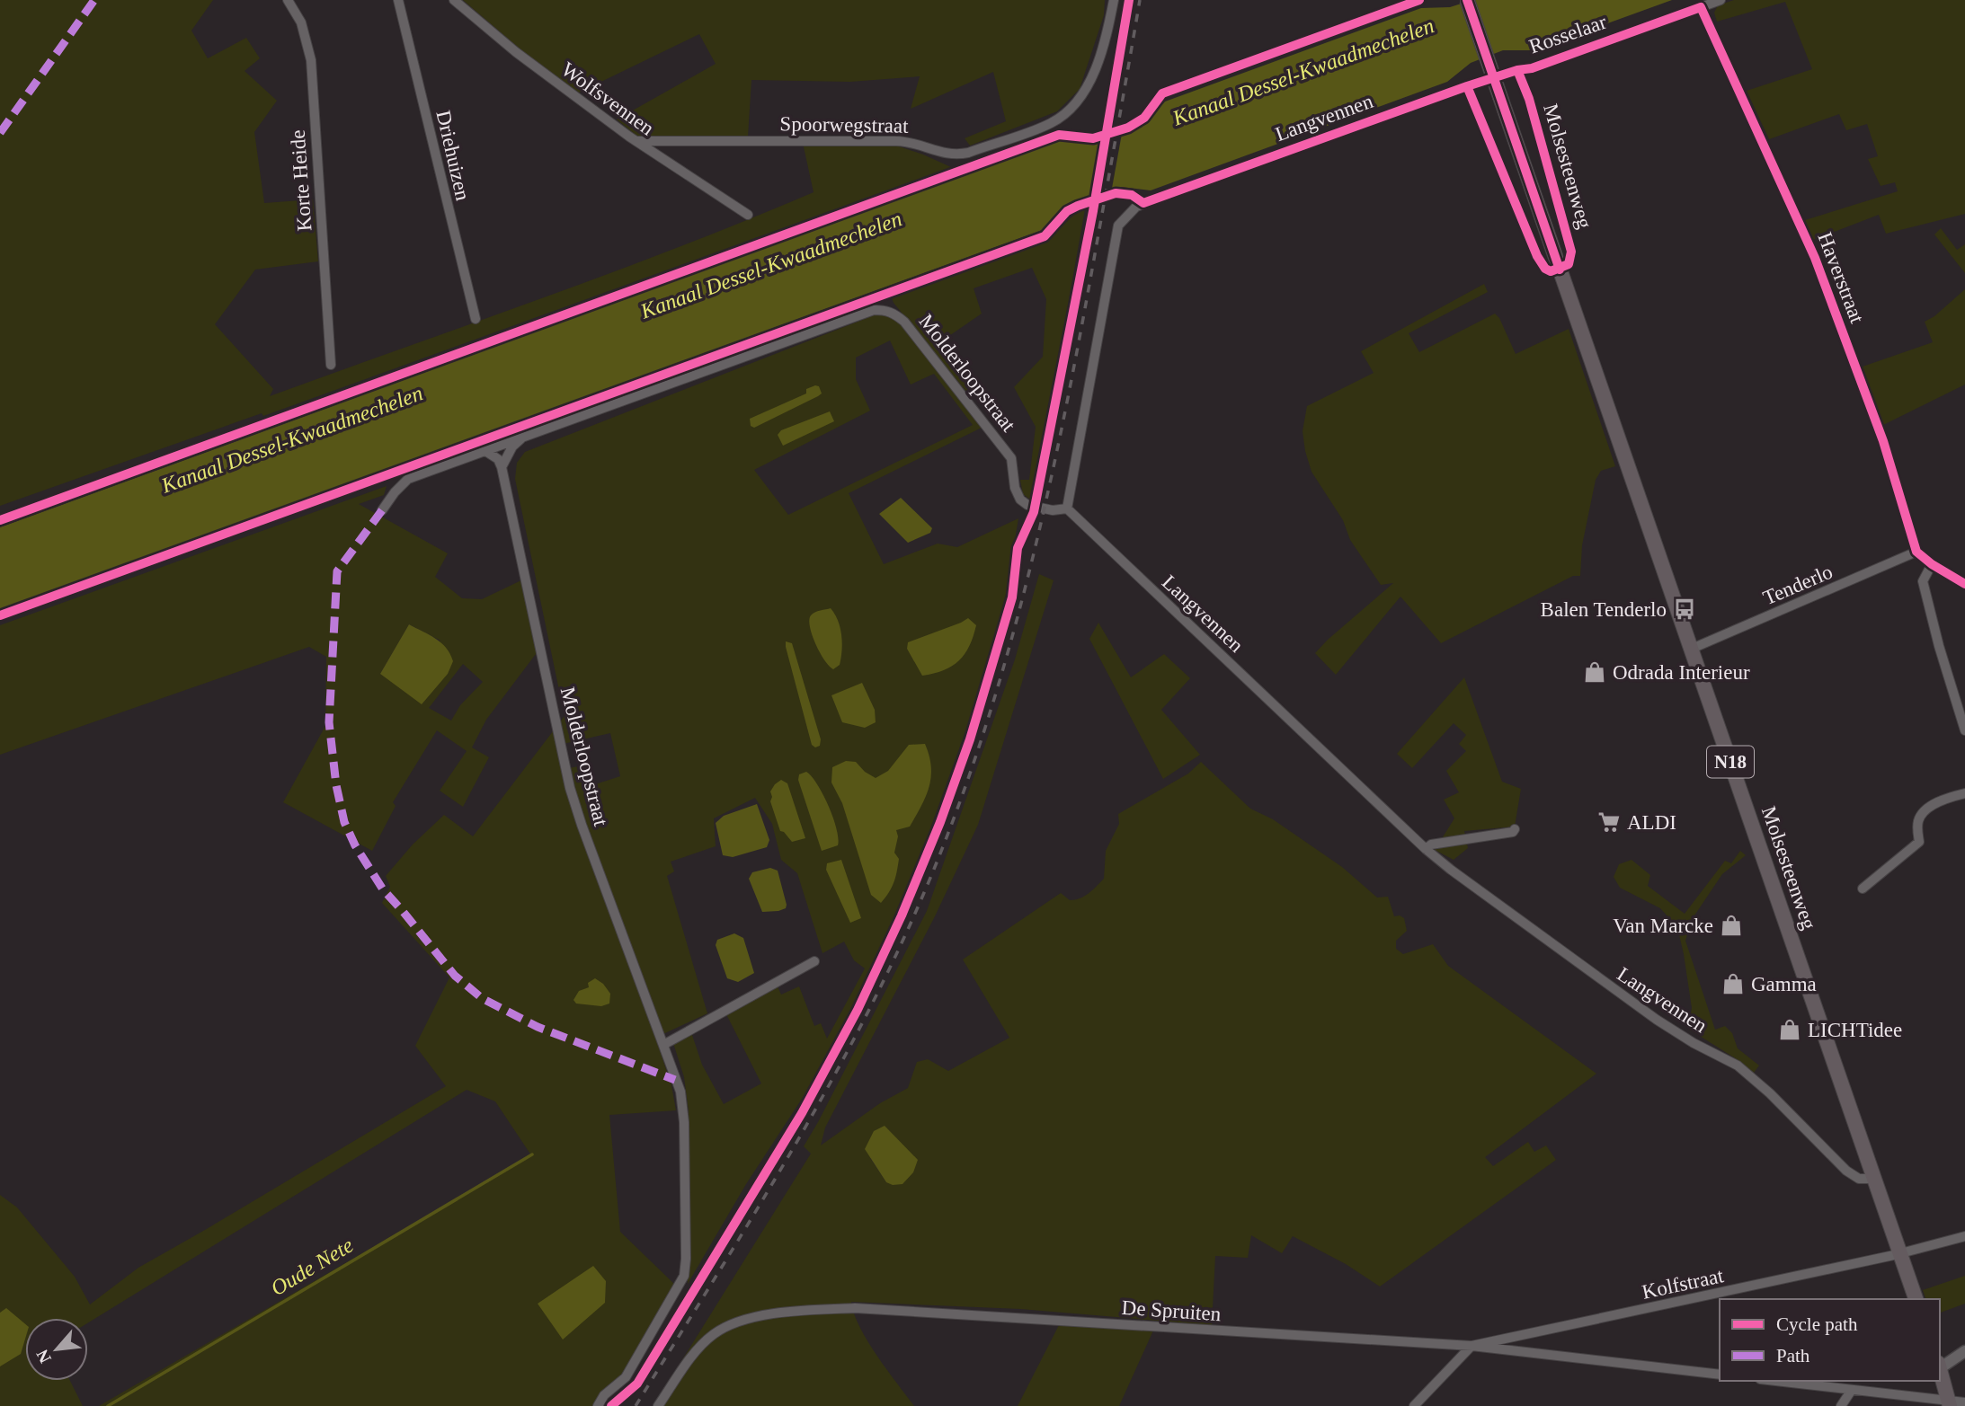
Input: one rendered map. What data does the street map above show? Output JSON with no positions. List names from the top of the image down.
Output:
{
  "streets": {
    "main road": ["Molsesteenweg", "N18"],
    "street": [
      "Rosselaar",
      "Wolfsvennen",
      "Langvennen",
      "Spoorwegstraat",
      "Driehuizen",
      "Korte Heide",
      "Haverstraat",
      "Molderloopstraat",
      "Tenderlo",
      "Kolfstraat",
      "De Spruiten"
    ]
  },
  "crossings": [
    ["Rosselaar", "Langvennen"],
    ["Rosselaar", "Molsesteenweg"],
    ["Rosselaar", "Haverstraat"],
    ["Wolfsvennen", "Spoorwegstraat"],
    ["Langvennen", "Molsesteenweg"],
    ["Langvennen", "Molderloopstraat"],
    ["Molsesteenweg", "Tenderlo"],
    ["Molsesteenweg", "Kolfstraat"],
    ["Haverstraat", "Tenderlo"],
    ["Kolfstraat", "De Spruiten"]
  ],
  "water": ["Kanaal Dessel-Kwaadmechelen", "Oude Nete"],
  "places": {
    "bus stop": ["Balen Tenderlo"],
    "shop": [
      "Odrada Interieur",
      "Van Marcke",
      "Gamma",
      "LICHTidee"
    ],
    "supermarket": ["ALDI"]
  },
  "legend": ["Cycle path", "Path"],
  "north": "bottom left"
}
